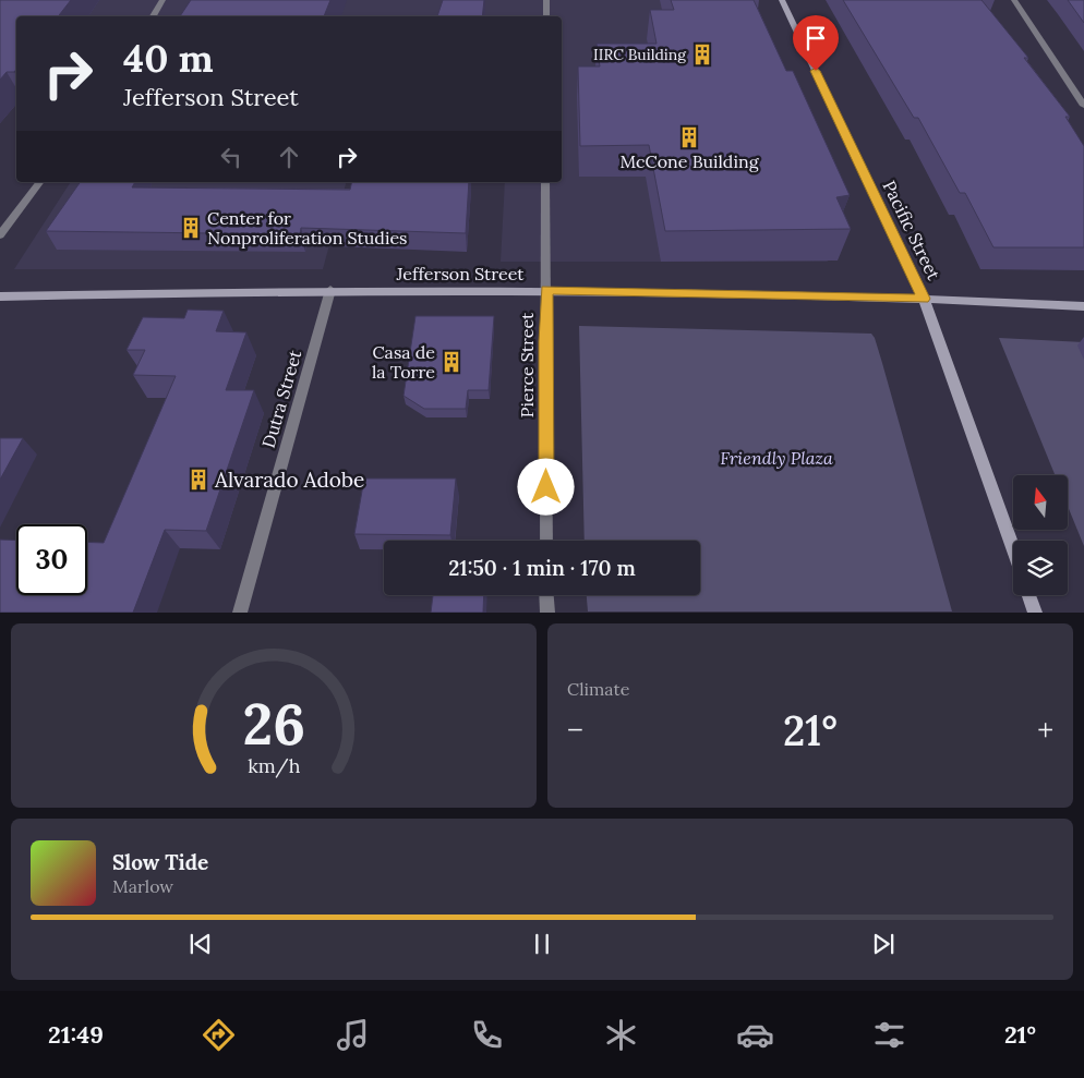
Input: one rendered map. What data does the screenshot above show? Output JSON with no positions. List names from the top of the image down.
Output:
{
  "streets": {
    "street": [
      "Pacific Street",
      "Jefferson Street",
      "Pierce Street",
      "Dutra Street"
    ]
  },
  "crossings": [
    ["Pacific Street", "Jefferson Street"],
    ["Jefferson Street", "Pierce Street"],
    ["Jefferson Street", "Dutra Street"]
  ],
  "parks": ["Friendly Plaza"],
  "places": {
    "building": [
      "IIRC Building",
      "McCone Building",
      "Center for Nonproliferation Studies",
      "Casa de la Torre",
      "Alvarado Adobe"
    ]
  },
  "north": "top",
  "page": {
    "turn": ["40 m", "Jefferson Street"],
    "limit": "30",
    "trip": "21:50 · 1 min · 170 m",
    "tile": "Climate",
    "heat": ["−", "21°", "+"],
    "song": ["Slow Tide", "Marlow"],
    "tabs": ["21:49", "21°"],
    "gauge": ["26", "km/h"]
  }
}
